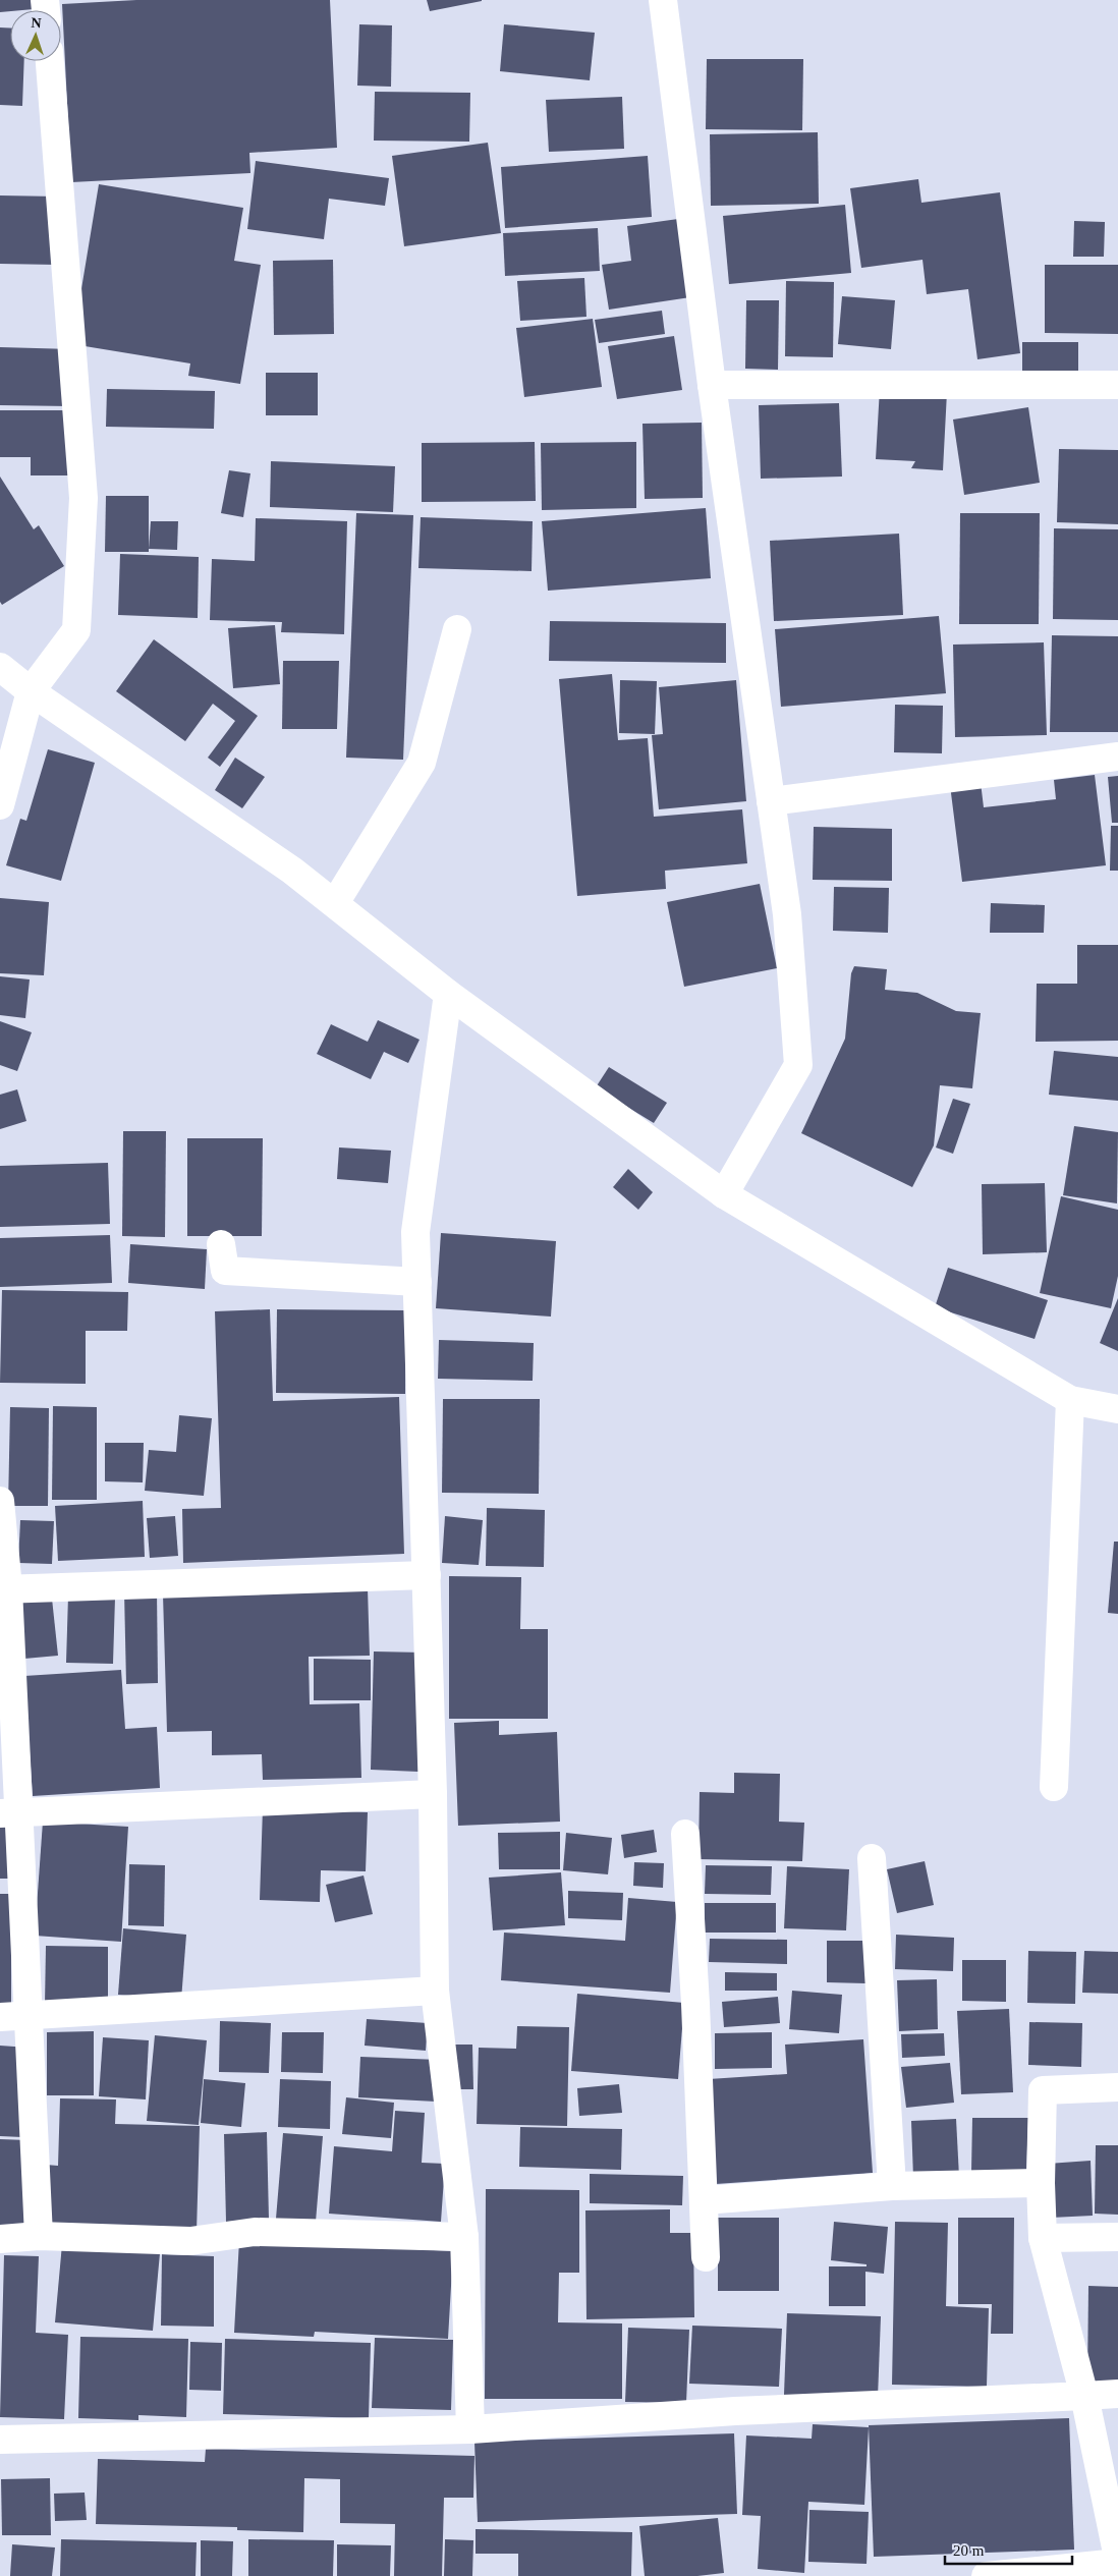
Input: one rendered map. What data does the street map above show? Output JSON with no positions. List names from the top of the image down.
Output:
{
  "scale_bar": "20 m",
  "north": "top"
}
